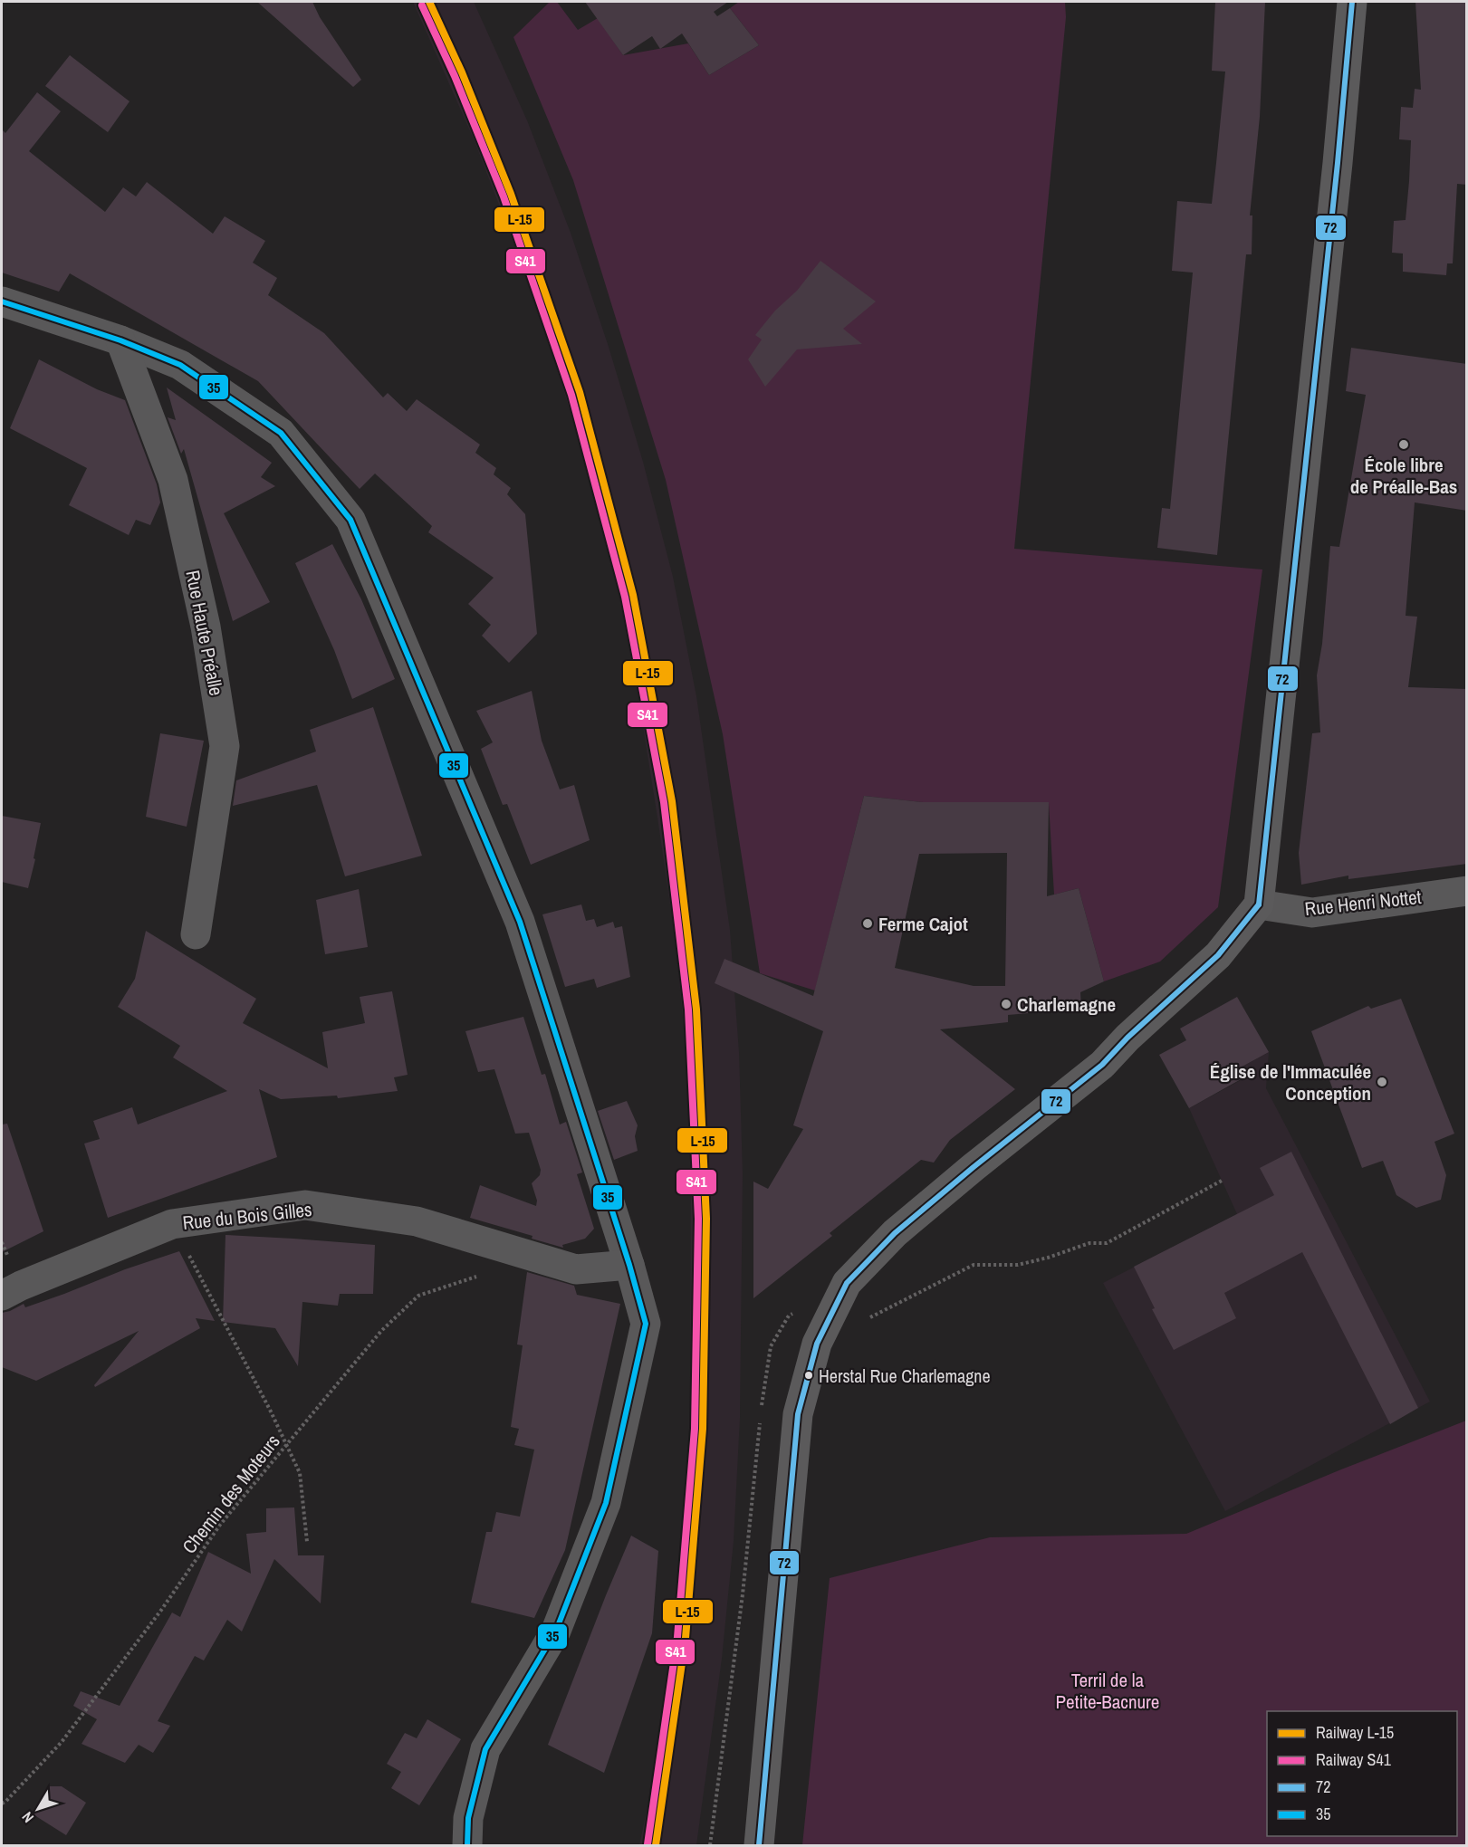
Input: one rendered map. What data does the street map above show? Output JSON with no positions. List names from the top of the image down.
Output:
{
  "streets": {
    "street": ["Rue Haute Préalle", "Rue Henri Nottet", "Rue du Bois Gilles"],
    "path": ["Chemin des Moteurs"]
  },
  "crossings": [
    ["Rue du Bois Gilles", "Chemin des Moteurs"]
  ],
  "parks": ["Terril de la Petite-Bacnure"],
  "places": [
    "École libre de Préalle-Bas",
    "Ferme Cajot",
    "Charlemagne",
    "Église de l'Immaculée Conception",
    "Herstal Rue Charlemagne"
  ],
  "lines": [
    "rail line L-15",
    "transit line 72",
    "rail line S41",
    "transit line 35"
  ],
  "legend": [
    "Railway L-15",
    "Railway S41",
    "72",
    "35"
  ],
  "north": "bottom left"
}
